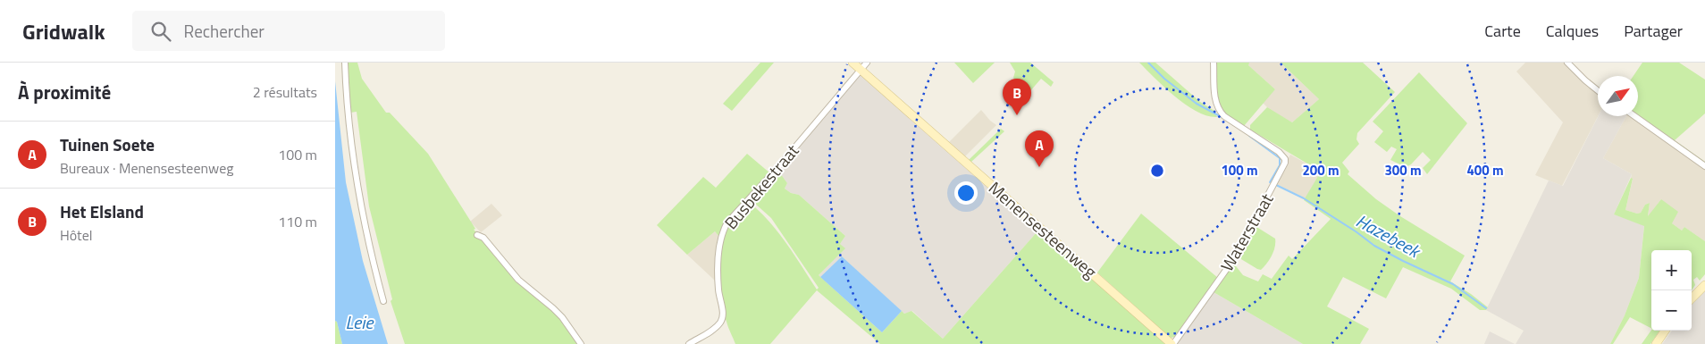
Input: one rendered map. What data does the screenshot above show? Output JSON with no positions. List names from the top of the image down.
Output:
{
  "streets": {
    "street": ["Busbekestraat", "Menensesteenweg", "Waterstraat"]
  },
  "crossings": [
    ["Busbekestraat", "Menensesteenweg"],
    ["Menensesteenweg", "Waterstraat"]
  ],
  "water": ["Hazebeek", "Leie"],
  "north": "top right",
  "page": {
    "header": "Gridwalk",
    "search": "Rechercher",
    "nav": ["Carte", "Calques", "Partager"],
    "heading": ["À proximité", "2 résultats"],
    "pins": ["B", "A"],
    "list": [
      {
        "mark": "A",
        "name": "Tuinen Soete",
        "note": "Bureaux · Menensesteenweg",
        "value": "100 m"
      },
      {
        "mark": "B",
        "name": "Het Elsland",
        "note": "Hôtel",
        "value": "110 m"
      }
    ],
    "map_buttons": ["+", "−"]
  },
  "rings": [
    "100 m",
    "200 m",
    "300 m",
    "400 m"
  ]
}
